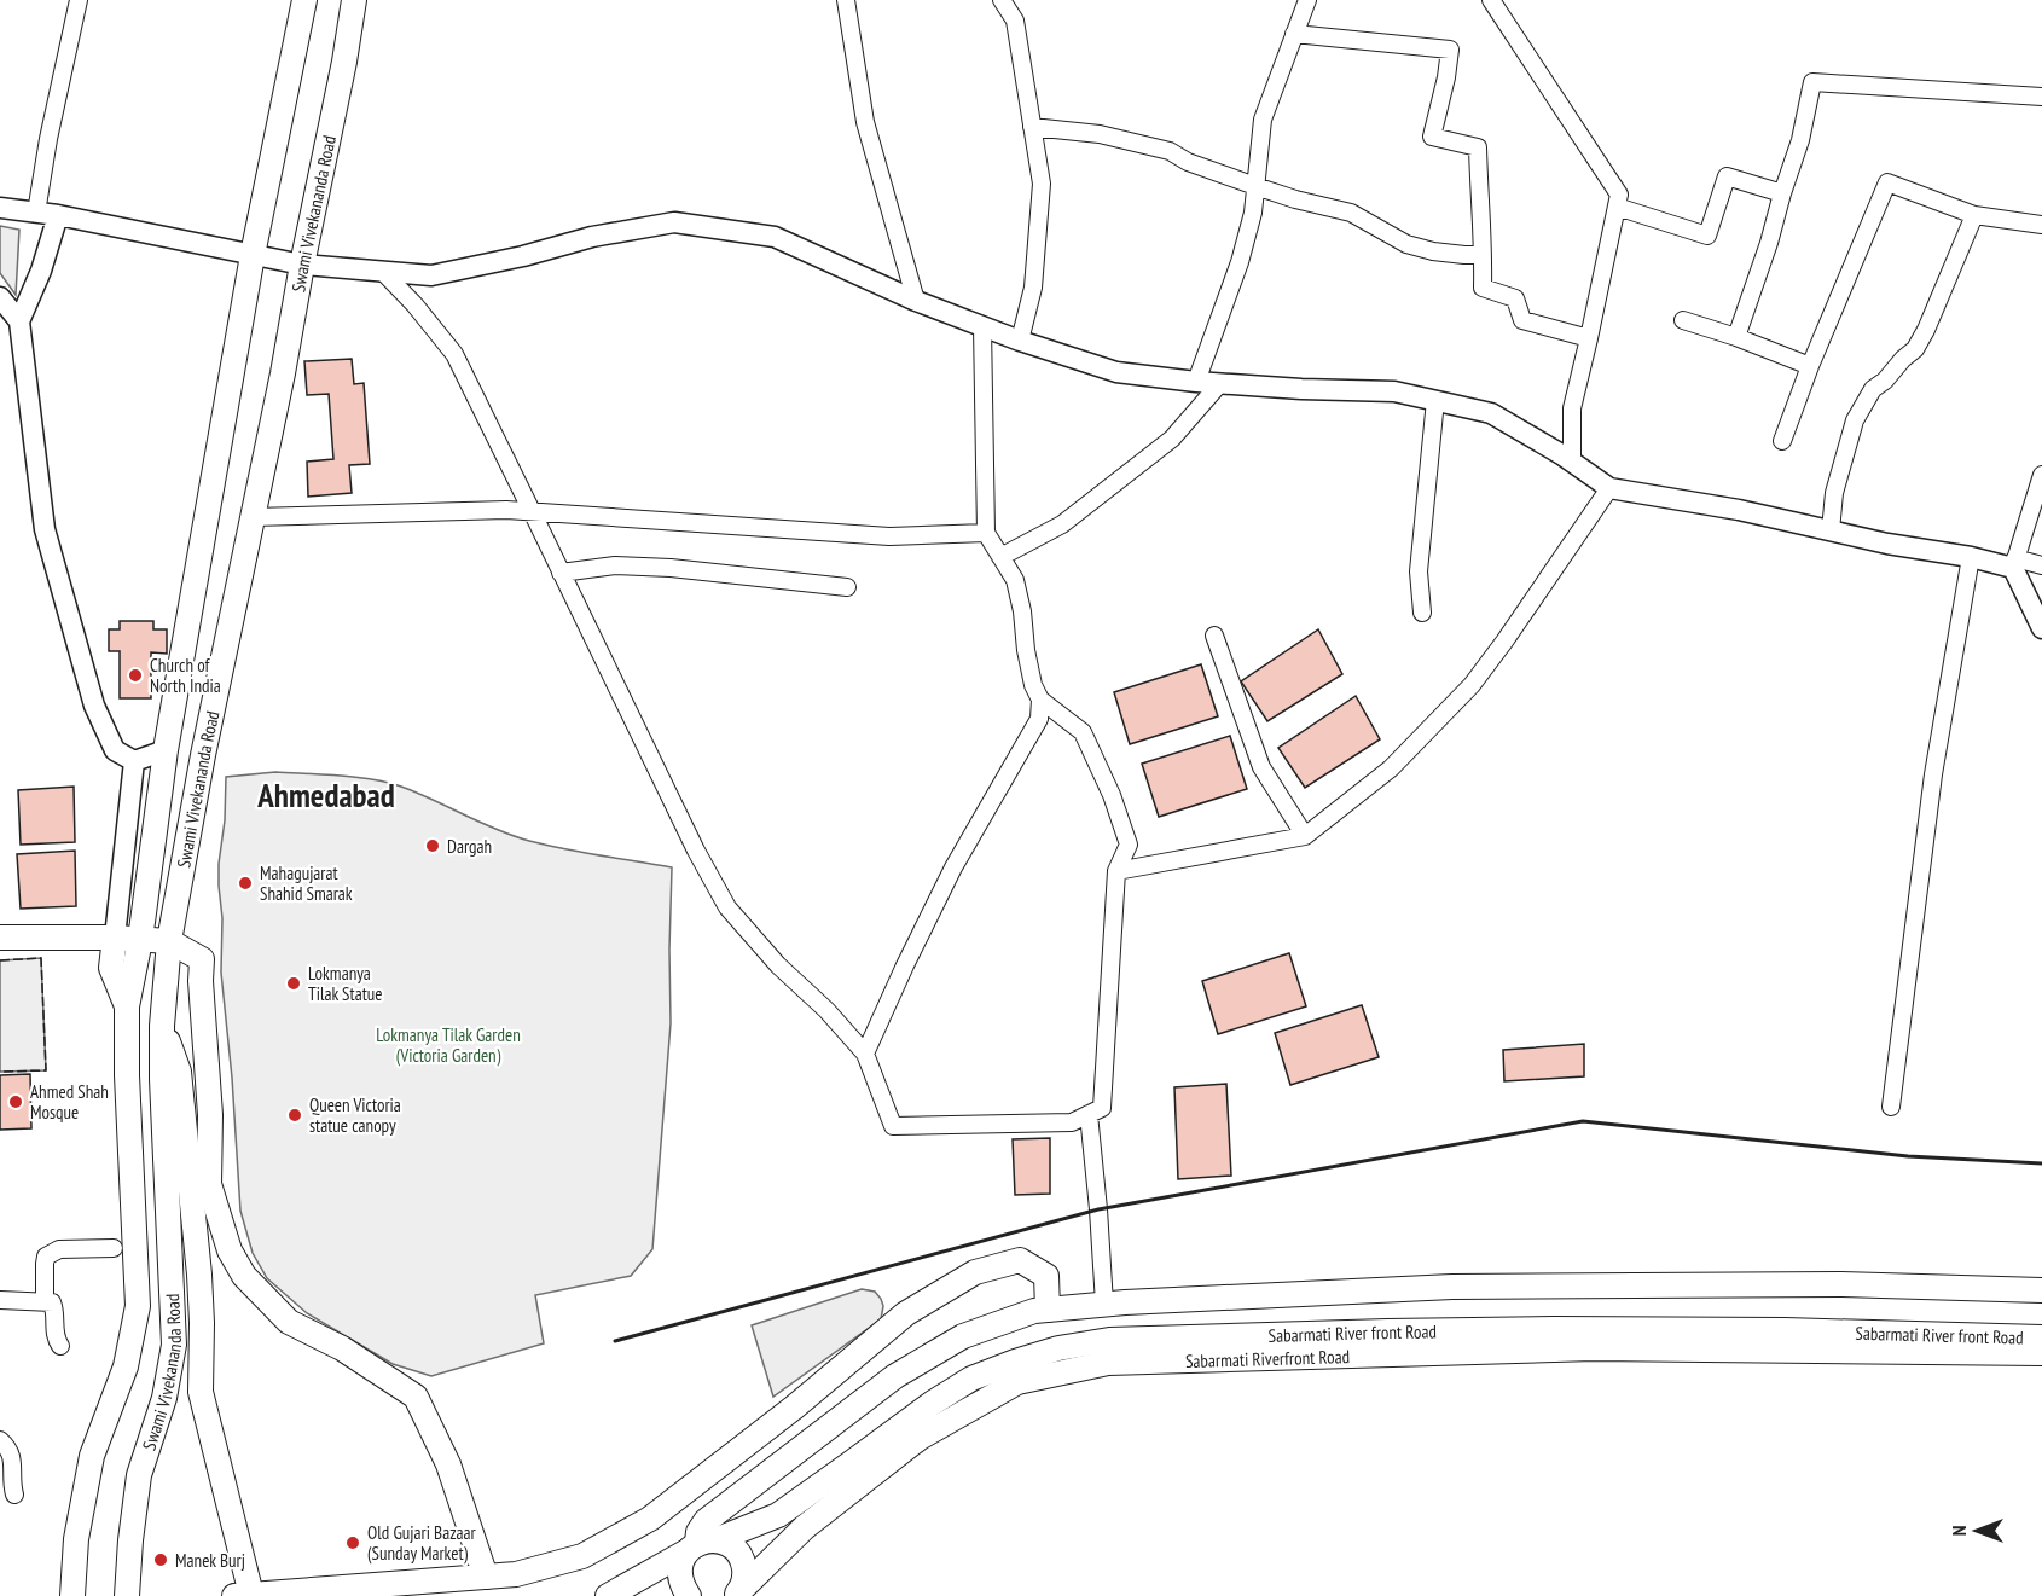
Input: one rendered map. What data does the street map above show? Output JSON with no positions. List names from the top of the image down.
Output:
{
  "streets": {
    "main road": ["Swami Vivekananda Road", "Sabarmati River front Road", "Sabarmati Riverfront Road"]
  },
  "districts": ["Ahmedabad"],
  "parks": ["Lokmanya Tilak Garden (Victoria Garden)"],
  "places": [
    "Church of North India",
    "Dargah",
    "Mahagujarat Shahid Smarak",
    "Lokmanya Tilak Statue",
    "Ahmed Shah Mosque",
    "Queen Victoria statue canopy",
    "Old Gujari Bazaar (Sunday Market)",
    "Manek Burj"
  ],
  "north": "left"
}
